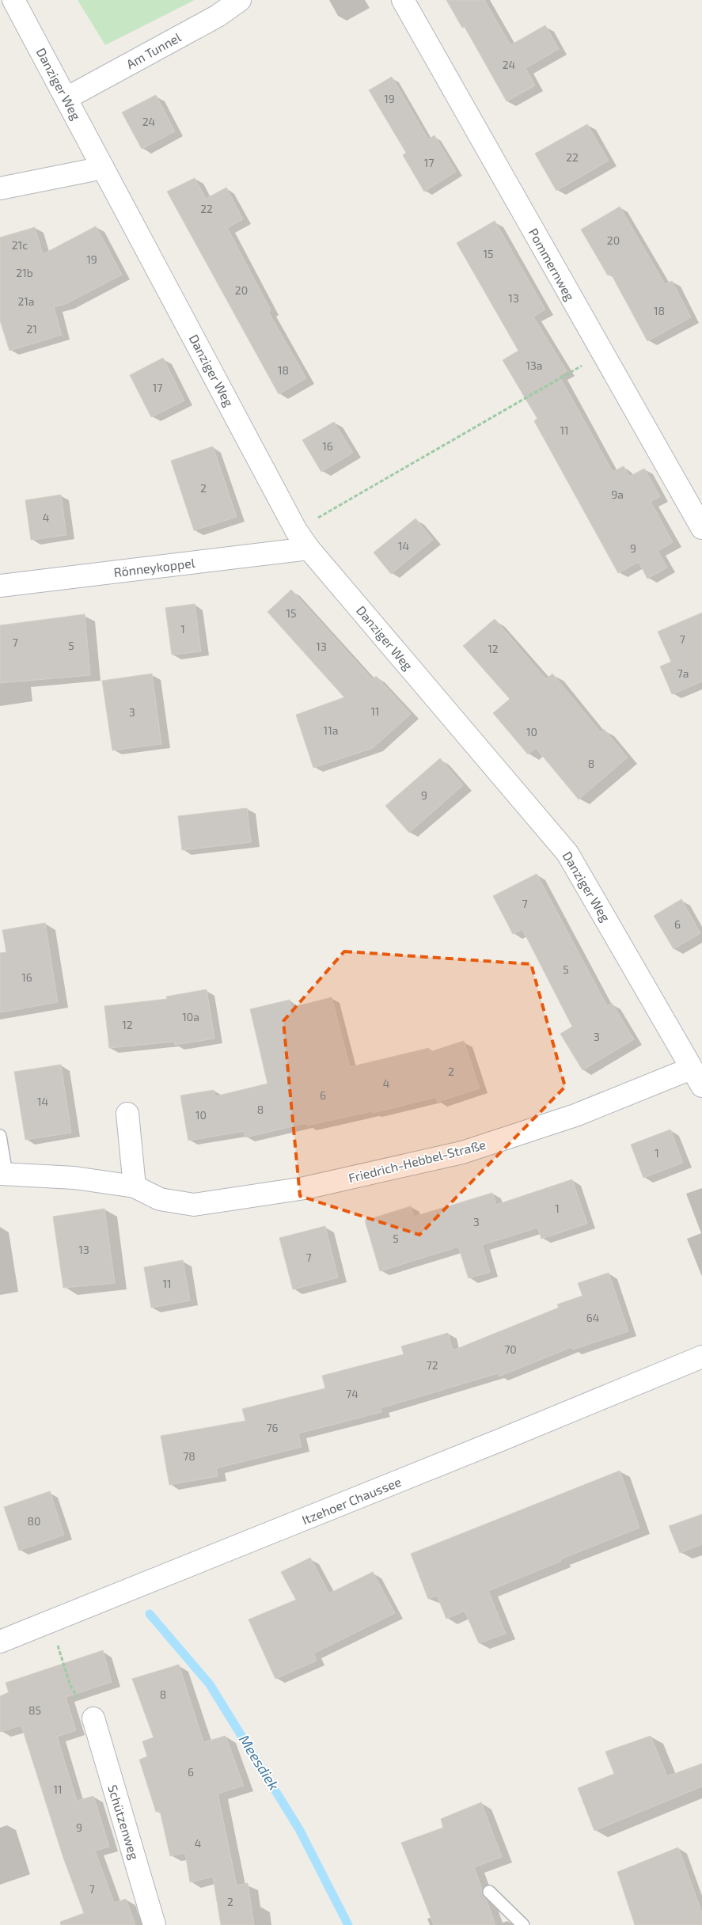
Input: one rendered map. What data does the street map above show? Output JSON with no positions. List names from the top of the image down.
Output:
{
  "streets": {
    "street": [
      "Am Tunnel",
      "Danziger Weg",
      "Pommernweg",
      "Rönneykoppel",
      "Friedrich-Hebbel-Straße",
      "Itzehoer Chaussee",
      "Schützenweg"
    ]
  },
  "crossings": [
    ["Am Tunnel", "Danziger Weg"],
    ["Danziger Weg", "Rönneykoppel"],
    ["Danziger Weg", "Friedrich-Hebbel-Straße"]
  ],
  "water": ["Meesdiek"],
  "house_numbers": [
    "24",
    "19",
    "24",
    "22",
    "17",
    "22",
    "20",
    "21c",
    "15",
    "19",
    "21b",
    "20",
    "13",
    "21a",
    "18",
    "21",
    "13a",
    "18",
    "17",
    "11",
    "16",
    "2",
    "9a",
    "4",
    "14",
    "9",
    "15",
    "1",
    "7",
    "7",
    "5",
    "13",
    "12",
    "7a",
    "11",
    "3",
    "11a",
    "10",
    "8",
    "9",
    "7",
    "6",
    "5",
    "16",
    "10a",
    "12",
    "3",
    "2",
    "4",
    "6",
    "14",
    "8",
    "10",
    "1",
    "1",
    "3",
    "5",
    "13",
    "7",
    "11",
    "64",
    "70",
    "72",
    "74",
    "76",
    "78",
    "80",
    "8",
    "85",
    "6",
    "11",
    "9",
    "4",
    "7",
    "2"
  ]
}
